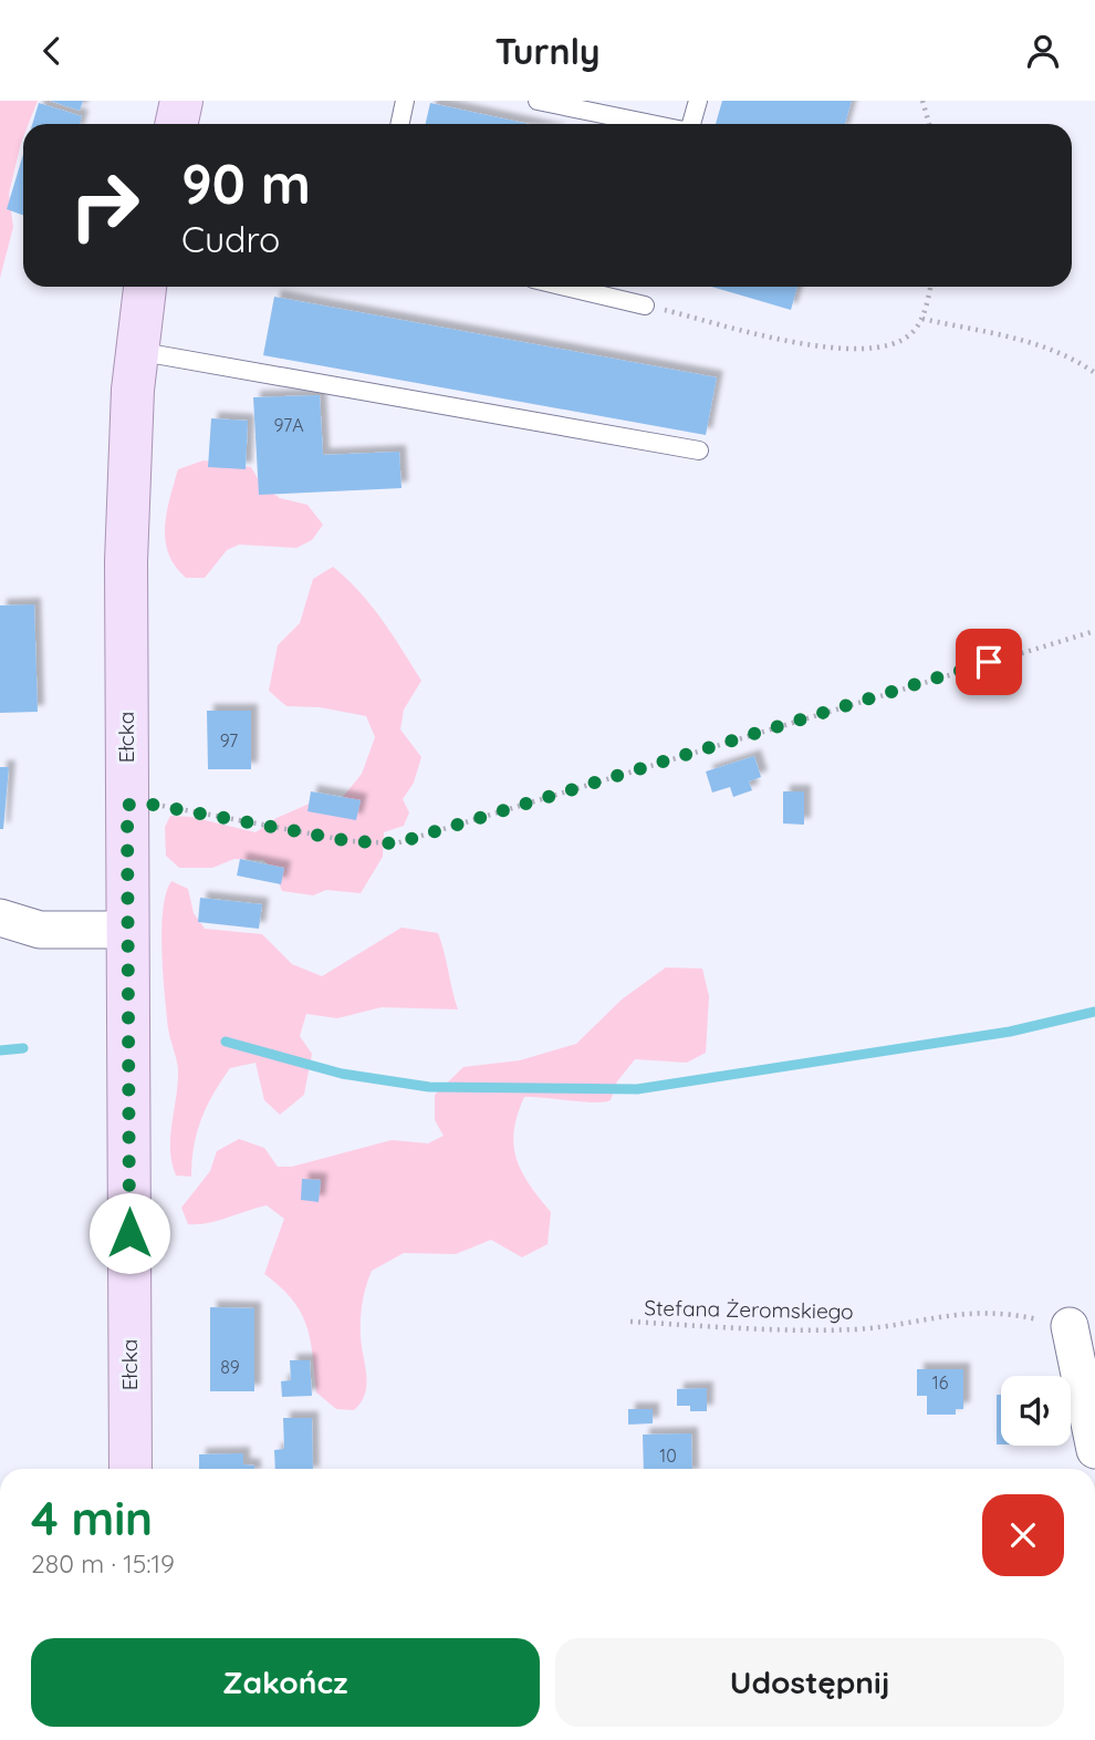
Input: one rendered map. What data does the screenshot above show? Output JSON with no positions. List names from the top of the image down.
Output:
{
  "streets": {
    "main road": ["Ełcka"],
    "path": ["Stefana Żeromskiego"]
  },
  "house_numbers": [
    "97A",
    "97",
    "89",
    "16",
    "10"
  ],
  "page": {
    "header": "Turnly",
    "turn": ["90 m", "Cudro"],
    "heading": ["4 min", "280 m · 15:19"],
    "buttons": ["Zakończ", "Udostępnij"]
  }
}
